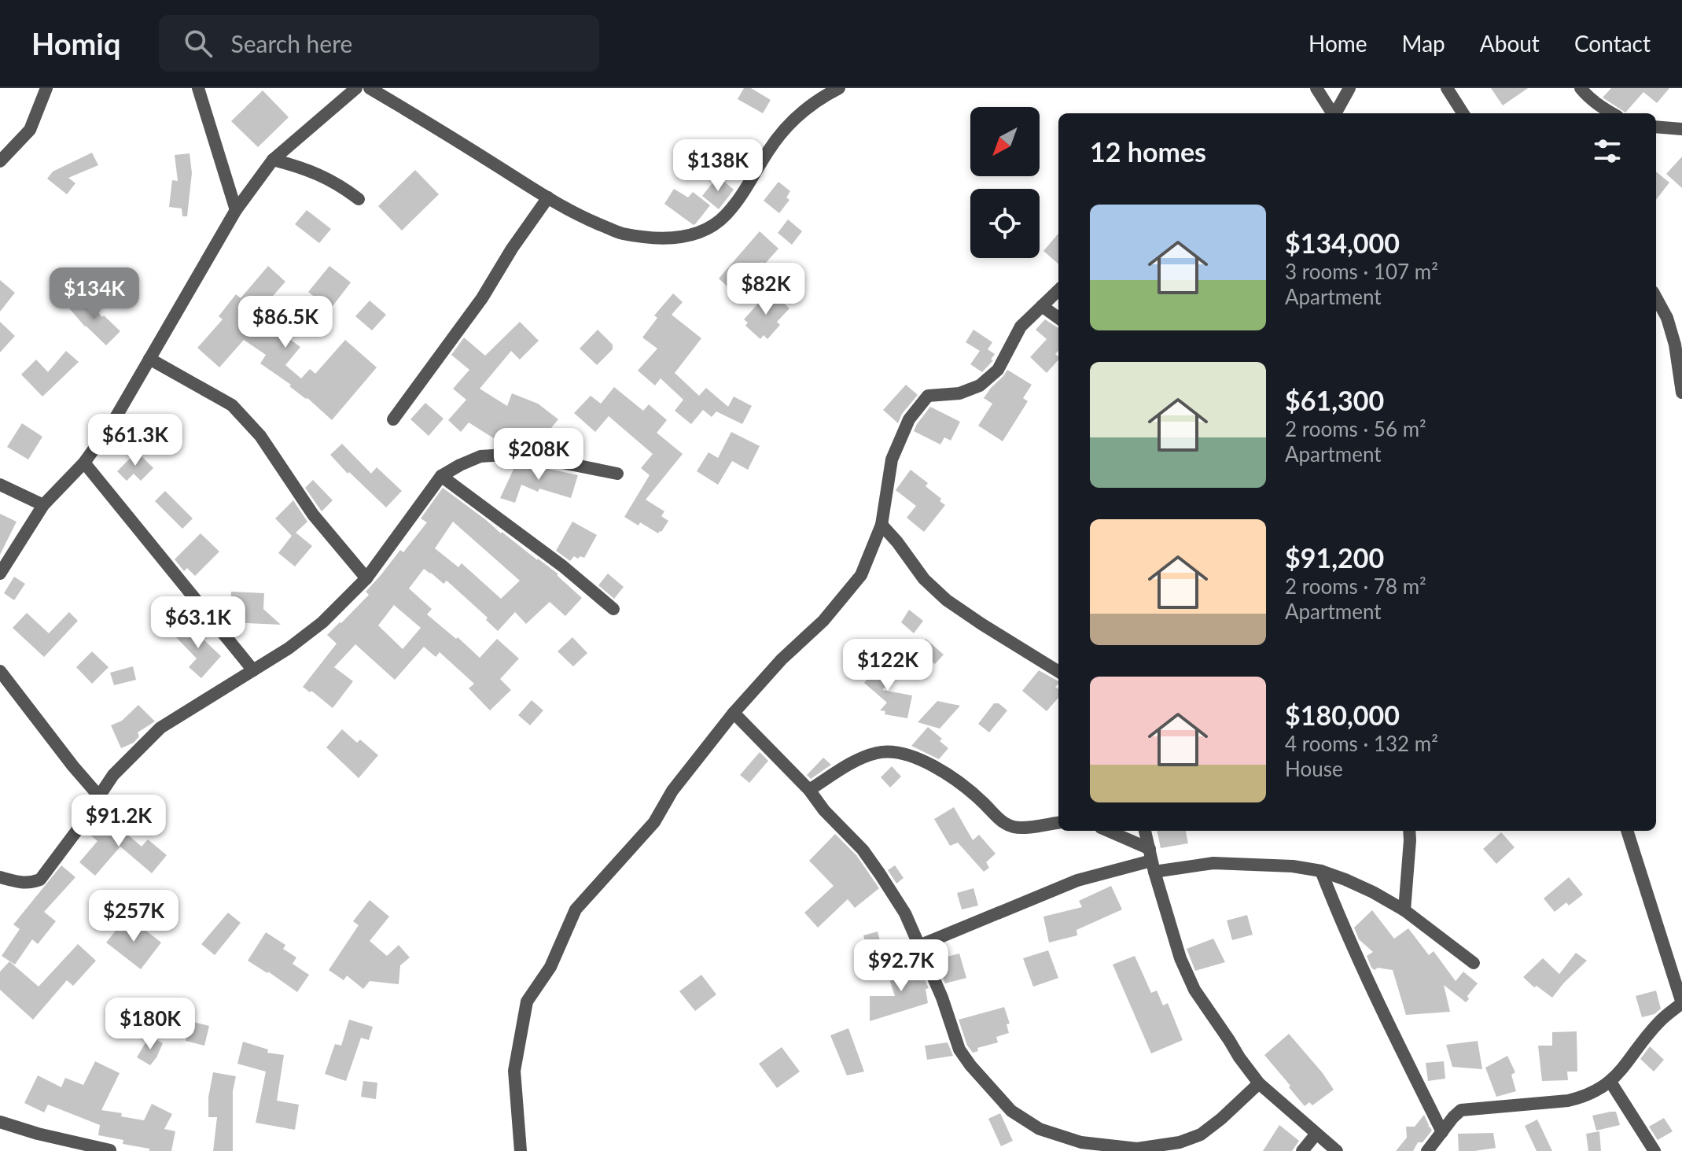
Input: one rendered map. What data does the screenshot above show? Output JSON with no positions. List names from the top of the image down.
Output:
{
  "north": "bottom left",
  "page": {
    "header": "Homiq",
    "search": "Search here",
    "nav": [
      "Home",
      "Map",
      "About",
      "Contact"
    ],
    "heading": "12 homes",
    "price": [
      "$138K",
      "$82K",
      "$134K",
      "$86.5K",
      "$61.3K",
      "$208K",
      "$63.1K",
      "$122K",
      "$91.2K",
      "$257K",
      "$92.7K",
      "$180K"
    ],
    "list": [
      {
        "name": "$134,000",
        "note": "3 rooms · 107 m² · Apartment"
      },
      {
        "name": "$61,300",
        "note": "2 rooms · 56 m² · Apartment"
      },
      {
        "name": "$91,200",
        "note": "2 rooms · 78 m² · Apartment"
      },
      {
        "name": "$180,000",
        "note": "4 rooms · 132 m² · House"
      }
    ]
  }
}
